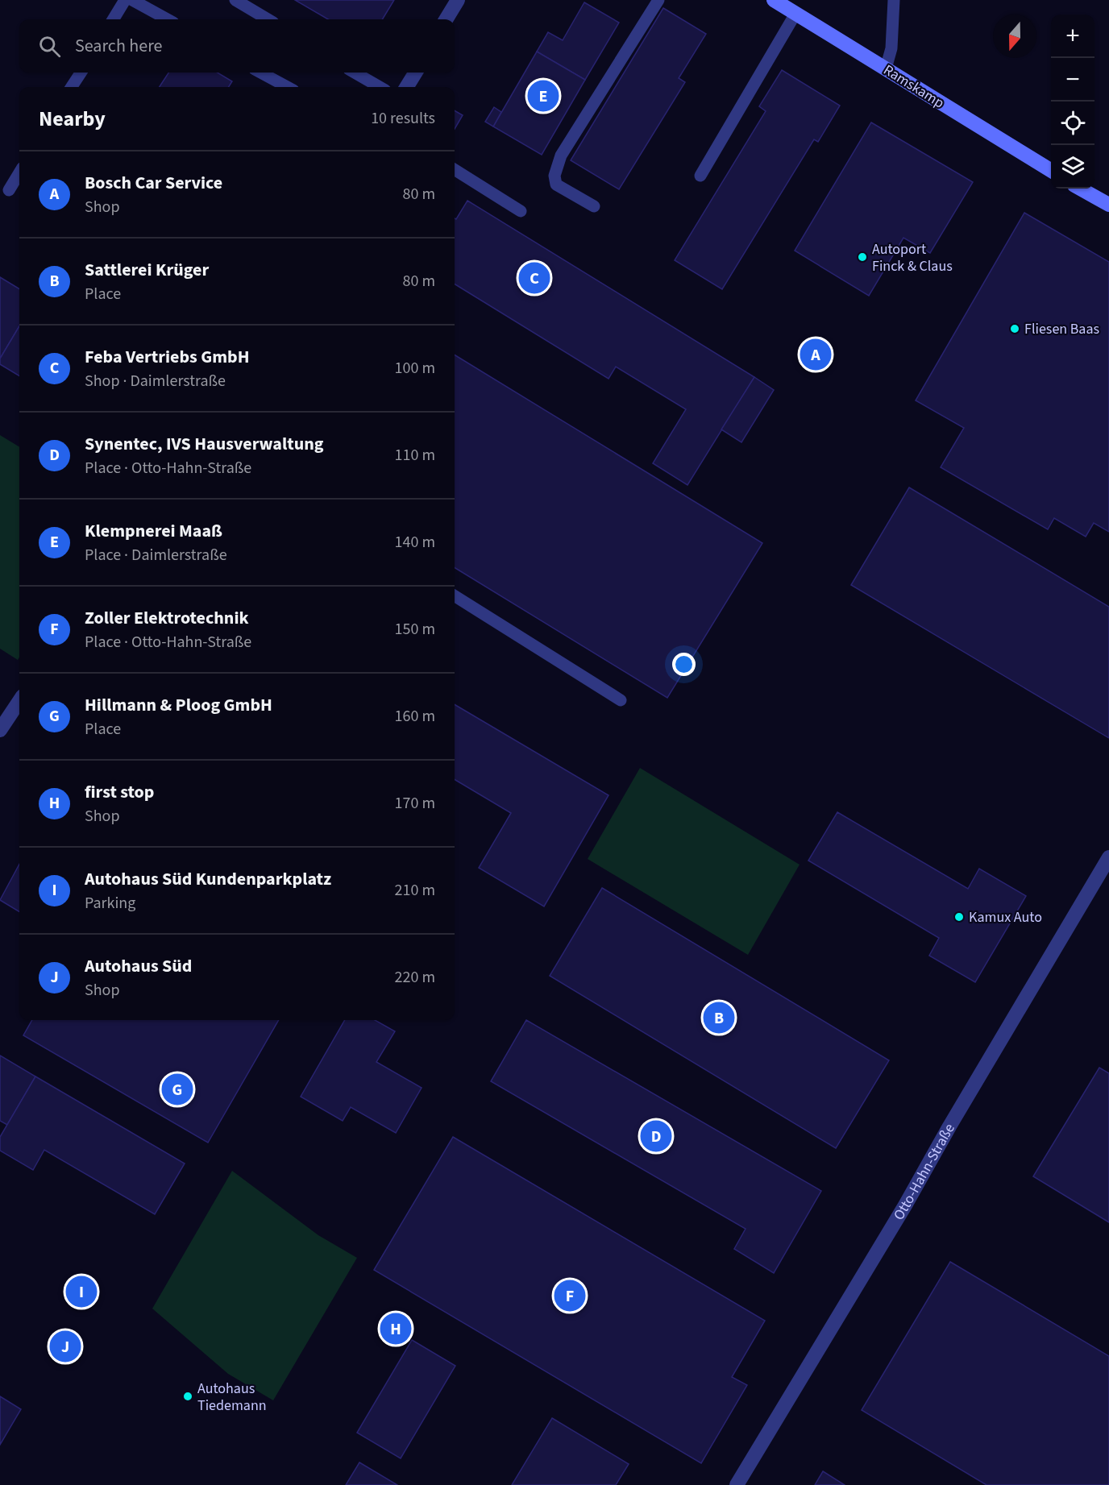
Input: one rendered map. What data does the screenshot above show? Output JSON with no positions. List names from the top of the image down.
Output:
{
  "streets": {
    "street": ["Ramskamp", "Otto-Hahn-Straße"]
  },
  "places": [
    "Autoport Finck & Claus",
    "Fliesen Baas",
    "Kamux Auto",
    "Autohaus Tiedemann"
  ],
  "north": "bottom",
  "page": {
    "map_buttons": ["+", "−"],
    "search": "Search here",
    "pins": [
      "E",
      "C",
      "A",
      "B",
      "G",
      "D",
      "I",
      "F",
      "H",
      "J"
    ],
    "heading": ["Nearby", "10 results"],
    "list": [
      {
        "mark": "A",
        "name": "Bosch Car Service",
        "note": "Shop",
        "value": "80 m"
      },
      {
        "mark": "B",
        "name": "Sattlerei Krüger",
        "note": "Place",
        "value": "80 m"
      },
      {
        "mark": "C",
        "name": "Feba Vertriebs GmbH",
        "note": "Shop · Daimlerstraße",
        "value": "100 m"
      },
      {
        "mark": "D",
        "name": "Synentec, IVS Hausverwaltung",
        "note": "Place · Otto-Hahn-Straße",
        "value": "110 m"
      },
      {
        "mark": "E",
        "name": "Klempnerei Maaß",
        "note": "Place · Daimlerstraße",
        "value": "140 m"
      },
      {
        "mark": "F",
        "name": "Zoller Elektrotechnik",
        "note": "Place · Otto-Hahn-Straße",
        "value": "150 m"
      },
      {
        "mark": "G",
        "name": "Hillmann & Ploog GmbH",
        "note": "Place",
        "value": "160 m"
      },
      {
        "mark": "H",
        "name": "first stop",
        "note": "Shop",
        "value": "170 m"
      },
      {
        "mark": "I",
        "name": "Autohaus Süd Kundenparkplatz",
        "note": "Parking",
        "value": "210 m"
      },
      {
        "mark": "J",
        "name": "Autohaus Süd",
        "note": "Shop",
        "value": "220 m"
      }
    ]
  }
}
